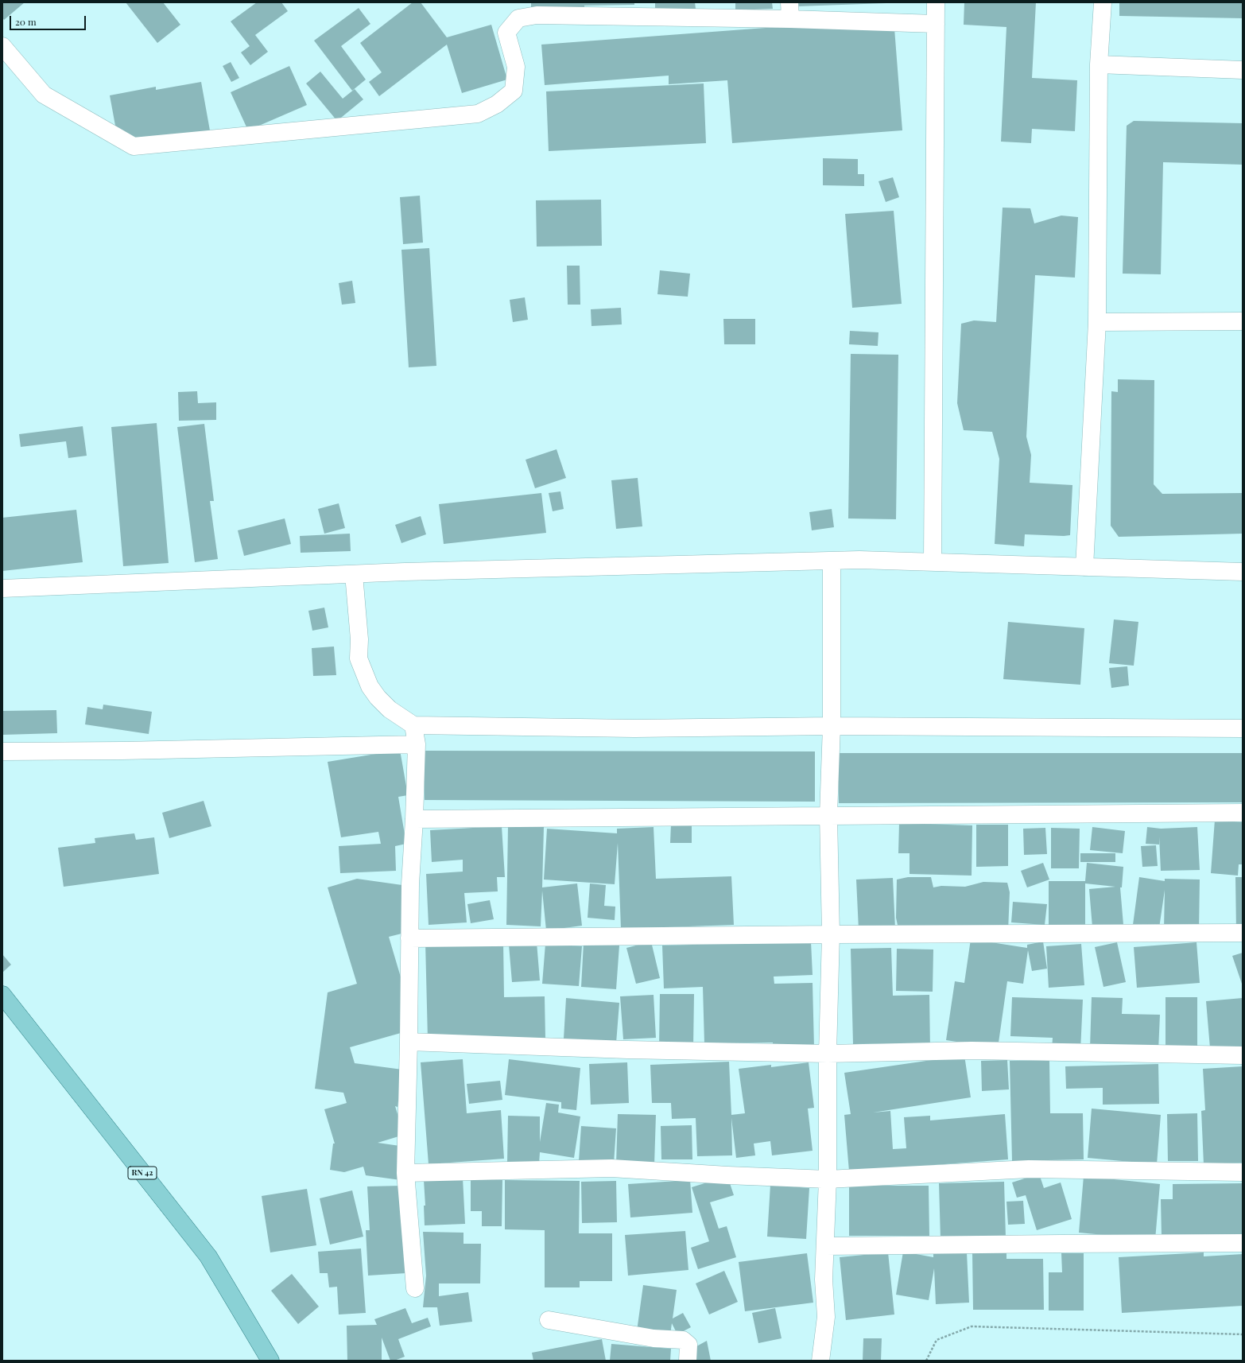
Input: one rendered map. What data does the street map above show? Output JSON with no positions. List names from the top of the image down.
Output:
{
  "streets": {
    "main road": ["RN 42"]
  },
  "scale_bar": "20 m"
}
